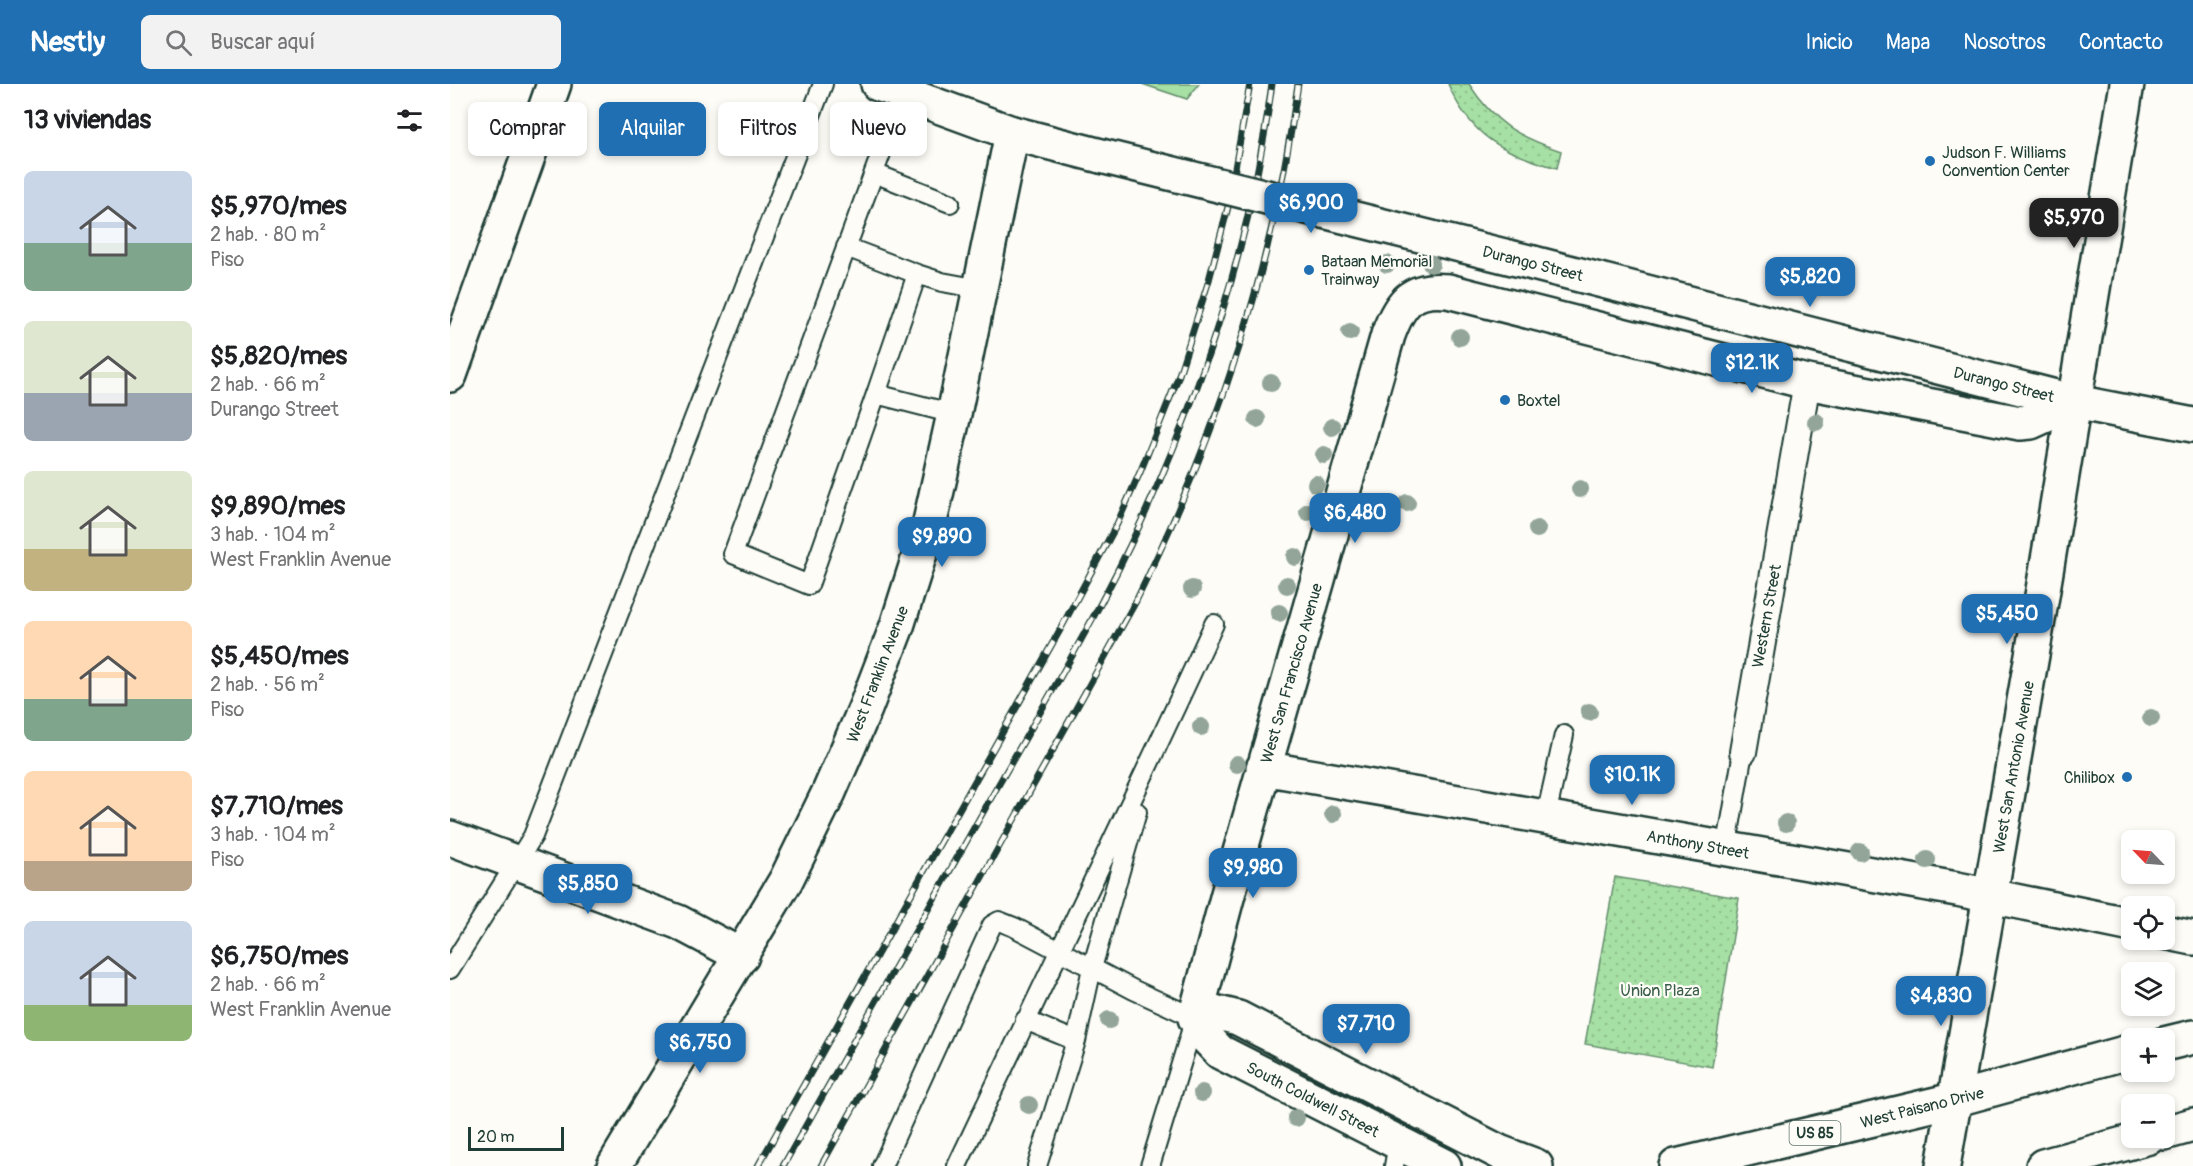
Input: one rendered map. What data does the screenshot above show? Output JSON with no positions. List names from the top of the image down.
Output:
{
  "streets": {
    "street": [
      "Durango Street",
      "Western Street",
      "West San Francisco Avenue",
      "West Franklin Avenue",
      "West San Antonio Avenue",
      "Anthony Street",
      "South Coldwell Street",
      "West Paisano Drive",
      "US 85"
    ]
  },
  "crossings": [
    ["Durango Street", "West Franklin Avenue"],
    ["Durango Street", "West San Antonio Avenue"],
    ["Western Street", "West San Francisco Avenue"],
    ["Western Street", "Anthony Street"],
    ["West San Francisco Avenue", "Anthony Street"],
    ["West San Francisco Avenue", "South Coldwell Street"],
    ["West San Antonio Avenue", "Anthony Street"],
    ["West San Antonio Avenue", "West Paisano Drive"]
  ],
  "parks": ["Union Plaza"],
  "places": [
    "Judson F. Williams Convention Center",
    "Bataan Memorial Trainway",
    "Boxtel",
    "Chilibox"
  ],
  "scale_bar": "20 m",
  "north": "top left",
  "page": {
    "header": "Nestly",
    "search": "Buscar aquí",
    "nav": [
      "Inicio",
      "Mapa",
      "Nosotros",
      "Contacto"
    ],
    "heading": "13 viviendas",
    "chip": [
      "Comprar",
      "Alquilar",
      "Filtros",
      "Nuevo"
    ],
    "list": [
      {
        "name": "$5,970/mes",
        "note": "2 hab. · 80 m² · Piso"
      },
      {
        "name": "$5,820/mes",
        "note": "2 hab. · 66 m² · Durango Street"
      },
      {
        "name": "$9,890/mes",
        "note": "3 hab. · 104 m² · West Franklin Avenue"
      },
      {
        "name": "$5,450/mes",
        "note": "2 hab. · 56 m² · Piso"
      },
      {
        "name": "$7,710/mes",
        "note": "3 hab. · 104 m² · Piso"
      },
      {
        "name": "$6,750/mes",
        "note": "2 hab. · 66 m² · West Franklin Avenue"
      }
    ],
    "price": [
      "$6,900",
      "$5,970",
      "$5,820",
      "$12.1K",
      "$6,480",
      "$9,890",
      "$5,450",
      "$10.1K",
      "$9,980",
      "$5,850",
      "$4,830",
      "$7,710",
      "$6,750"
    ],
    "map_buttons": ["+", "−"],
    "scale": "20 m"
  }
}
